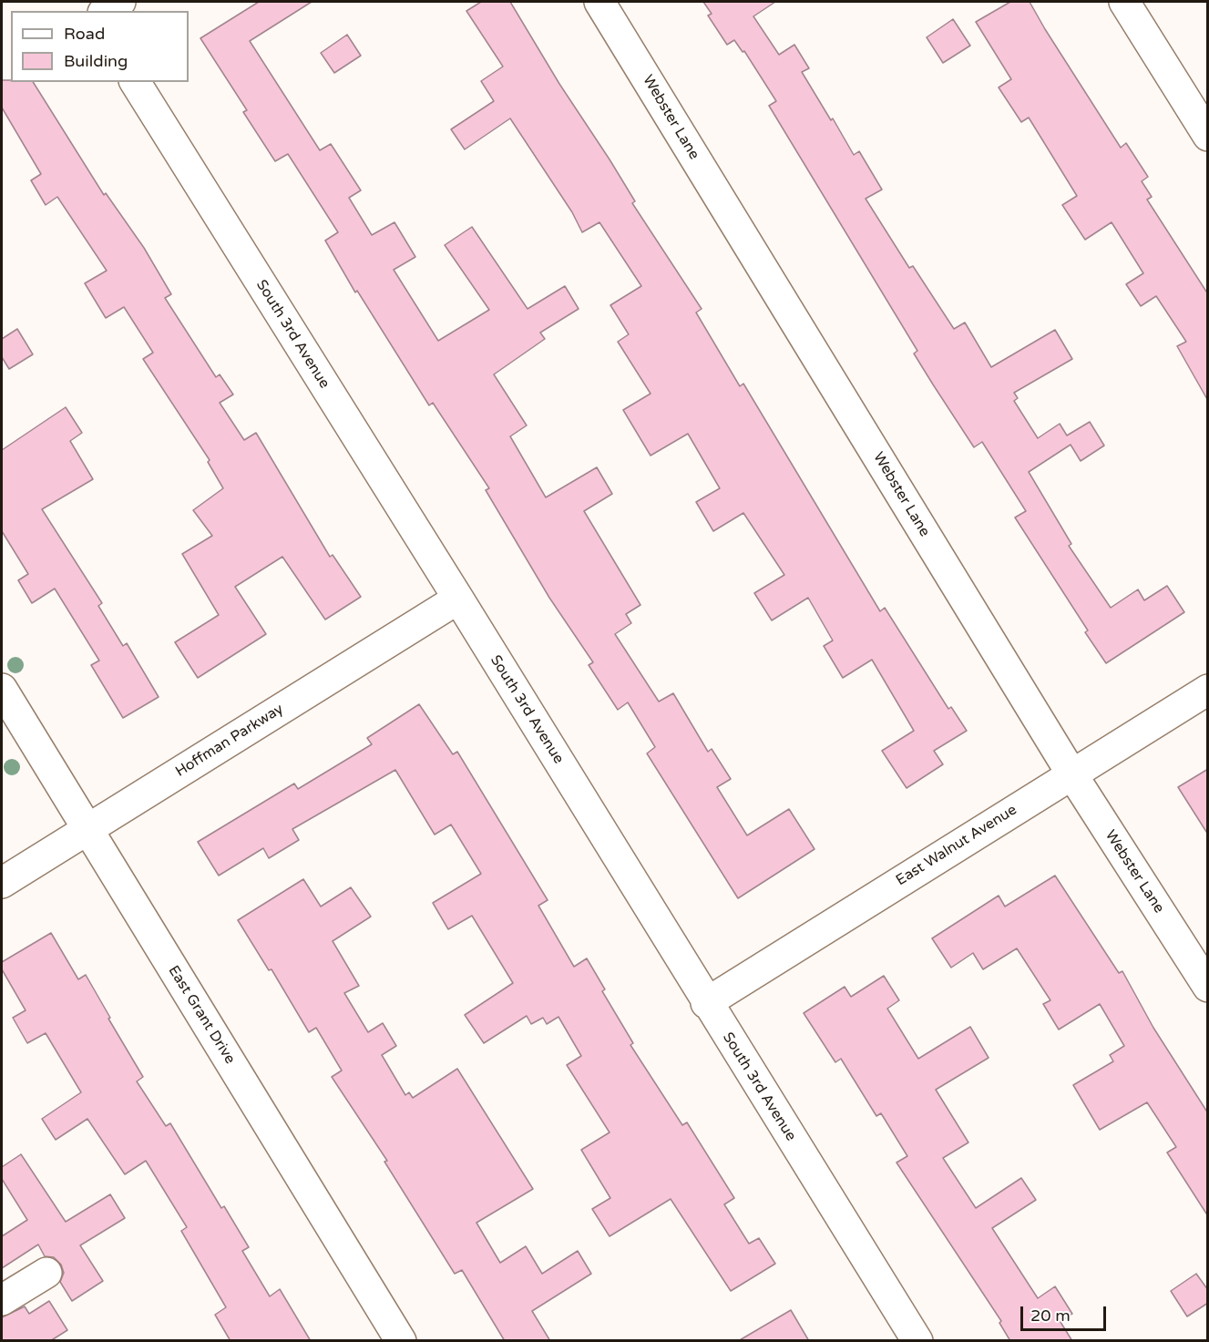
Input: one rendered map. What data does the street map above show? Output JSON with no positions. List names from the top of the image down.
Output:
{
  "streets": {
    "street": [
      "Webster Lane",
      "South 3rd Avenue",
      "Hoffman Parkway",
      "East Walnut Avenue",
      "East Grant Drive"
    ]
  },
  "crossings": [
    ["Webster Lane", "East Walnut Avenue"],
    ["South 3rd Avenue", "Hoffman Parkway"],
    ["South 3rd Avenue", "East Walnut Avenue"],
    ["Hoffman Parkway", "East Grant Drive"]
  ],
  "legend": ["Road", "Building"],
  "scale_bar": "20 m"
}
